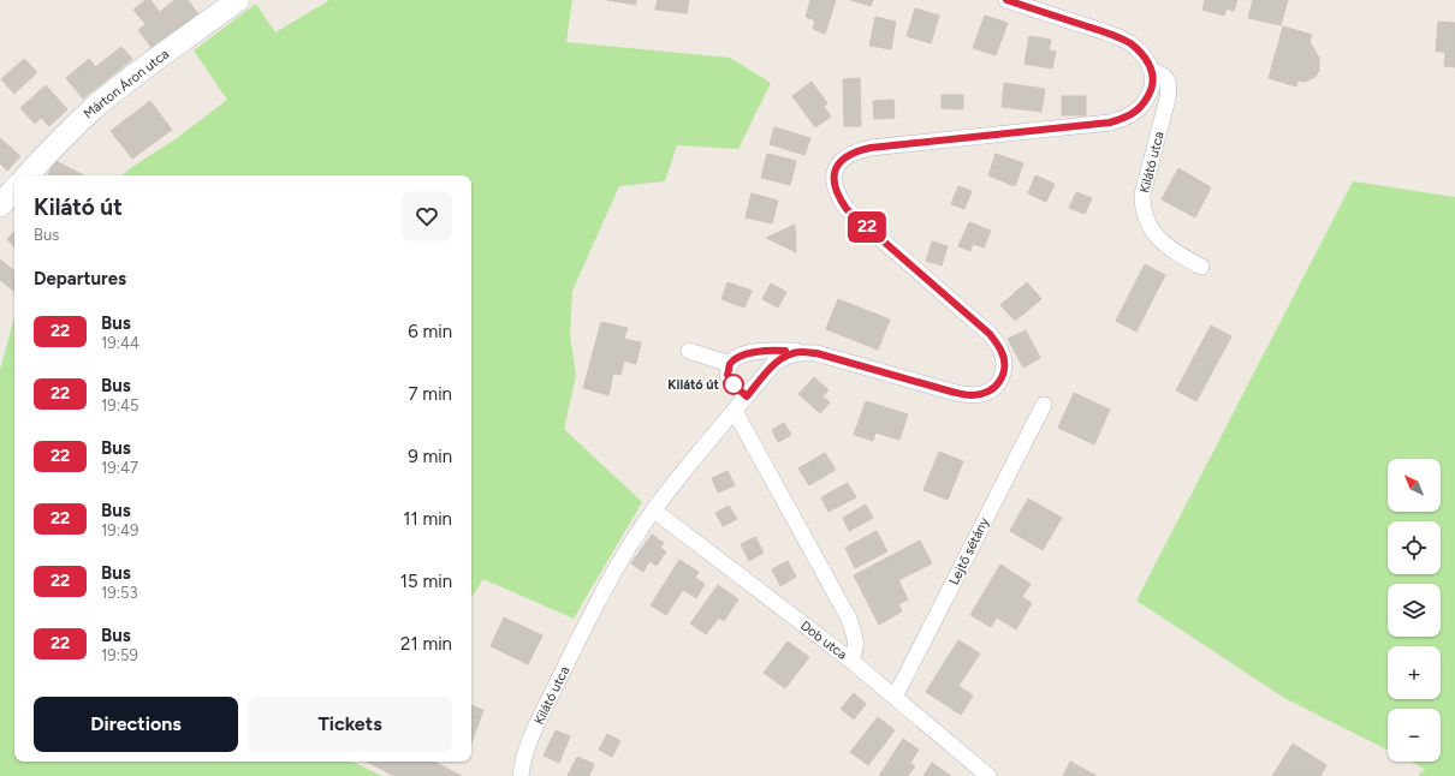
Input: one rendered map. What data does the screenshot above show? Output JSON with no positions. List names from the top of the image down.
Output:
{
  "streets": {
    "street": [
      "Márton Áron utca",
      "Kilátó utca",
      "Lejtő sétány",
      "Dob utca"
    ]
  },
  "crossings": [
    ["Kilátó utca", "Dob utca"],
    ["Lejtő sétány", "Dob utca"]
  ],
  "places": ["Kilátó út"],
  "lines": ["bus line 22"],
  "north": "top left",
  "page": {
    "on_map": "22",
    "heading": [
      ["Kilátó út", "Bus"],
      "Departures"
    ],
    "list": [
      {
        "mark": "22",
        "name": "Bus",
        "note": "19:44",
        "value": "6 min"
      },
      {
        "mark": "22",
        "name": "Bus",
        "note": "19:45",
        "value": "7 min"
      },
      {
        "mark": "22",
        "name": "Bus",
        "note": "19:47",
        "value": "9 min"
      },
      {
        "mark": "22",
        "name": "Bus",
        "note": "19:49",
        "value": "11 min"
      },
      {
        "mark": "22",
        "name": "Bus",
        "note": "19:53",
        "value": "15 min"
      },
      {
        "mark": "22",
        "name": "Bus",
        "note": "19:59",
        "value": "21 min"
      }
    ],
    "map_buttons": ["+", "−"],
    "buttons": ["Directions", "Tickets"]
  }
}
